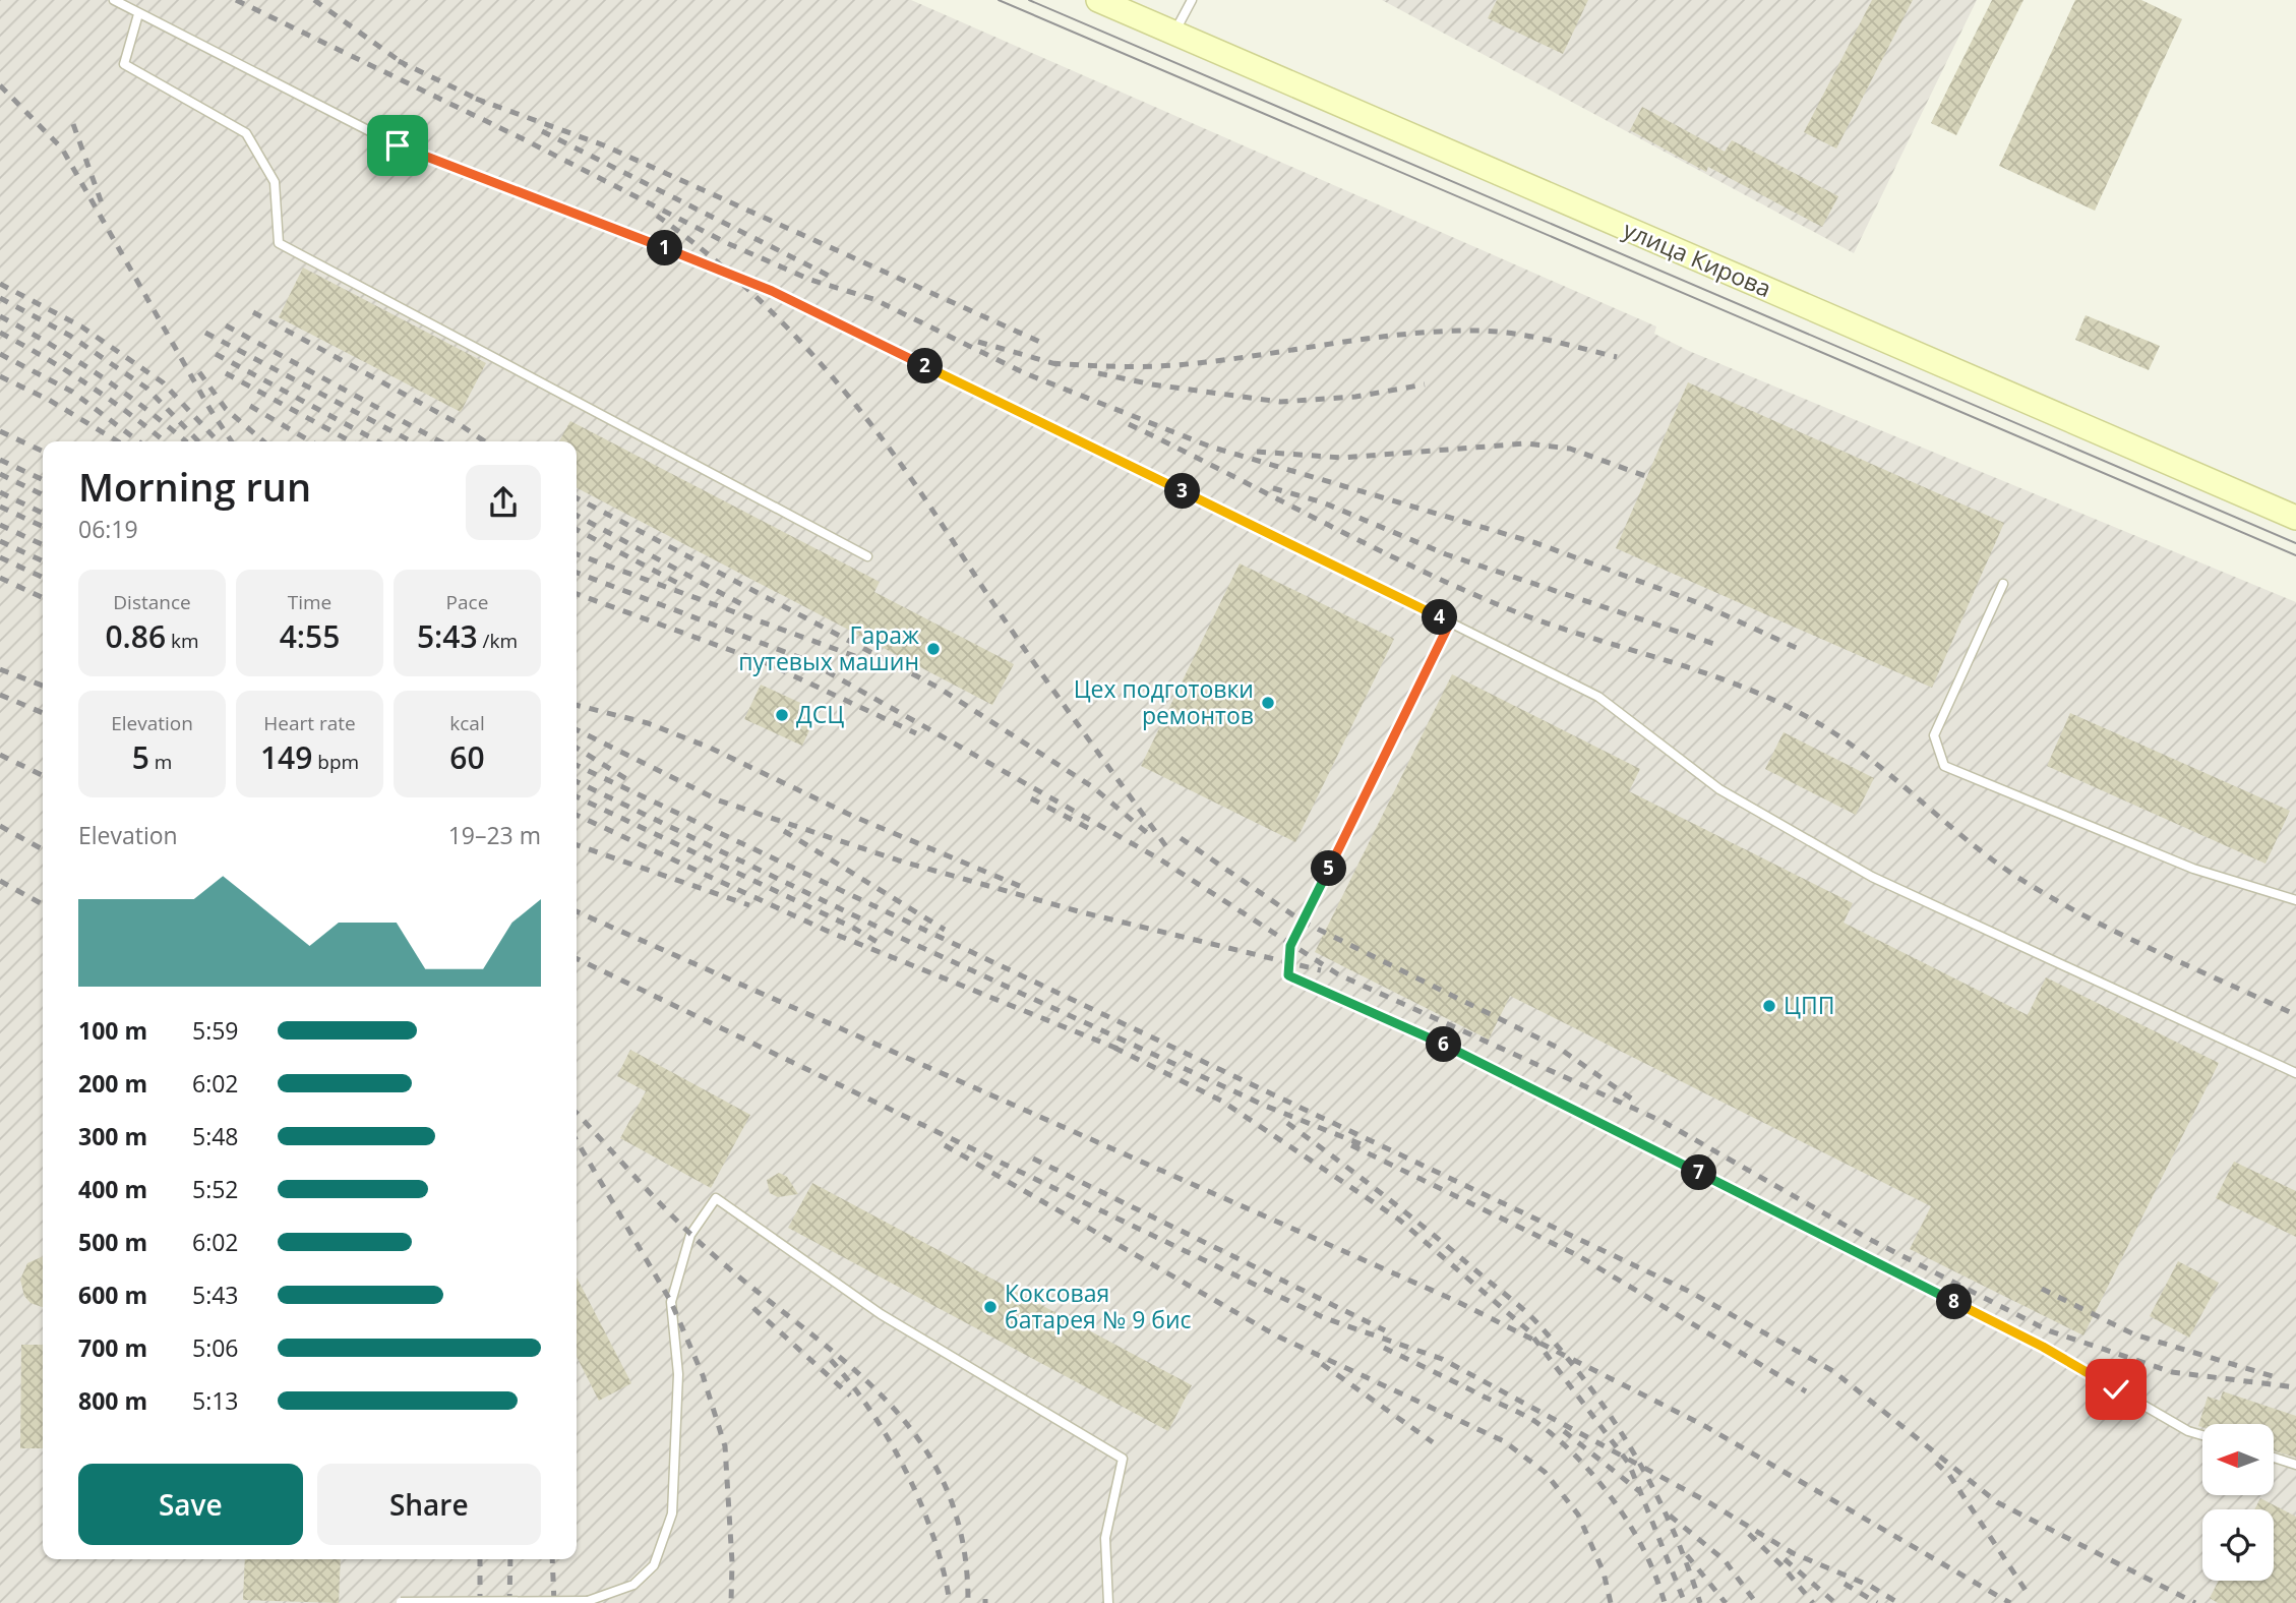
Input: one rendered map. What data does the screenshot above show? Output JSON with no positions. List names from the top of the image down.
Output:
{
  "streets": {
    "main road": ["улица Кирова"]
  },
  "places": [
    "Гараж путевых машин",
    "Цех подготовки ремонтов",
    "ДСЦ",
    "ЦПП",
    "Коксовая батарея № 9 бис"
  ],
  "north": "left",
  "page": {
    "pins": [
      "1",
      "2",
      "3",
      "4",
      "5",
      "6",
      "7",
      "8"
    ],
    "heading": ["Morning run", "06:19"],
    "stats": [
      ["Distance", "0.86 km"],
      ["Time", "4:55"],
      ["Pace", "5:43 /km"],
      ["Elevation", "5 m"],
      ["Heart rate", "149 bpm"],
      ["kcal", "60"]
    ],
    "chart": ["Elevation", "19–23 m"],
    "list": [
      {
        "name": "100 m",
        "note": "5:59"
      },
      {
        "name": "200 m",
        "note": "6:02"
      },
      {
        "name": "300 m",
        "note": "5:48"
      },
      {
        "name": "400 m",
        "note": "5:52"
      },
      {
        "name": "500 m",
        "note": "6:02"
      },
      {
        "name": "600 m",
        "note": "5:43"
      },
      {
        "name": "700 m",
        "note": "5:06"
      },
      {
        "name": "800 m",
        "note": "5:13"
      }
    ],
    "buttons": ["Save", "Share"]
  }
}
